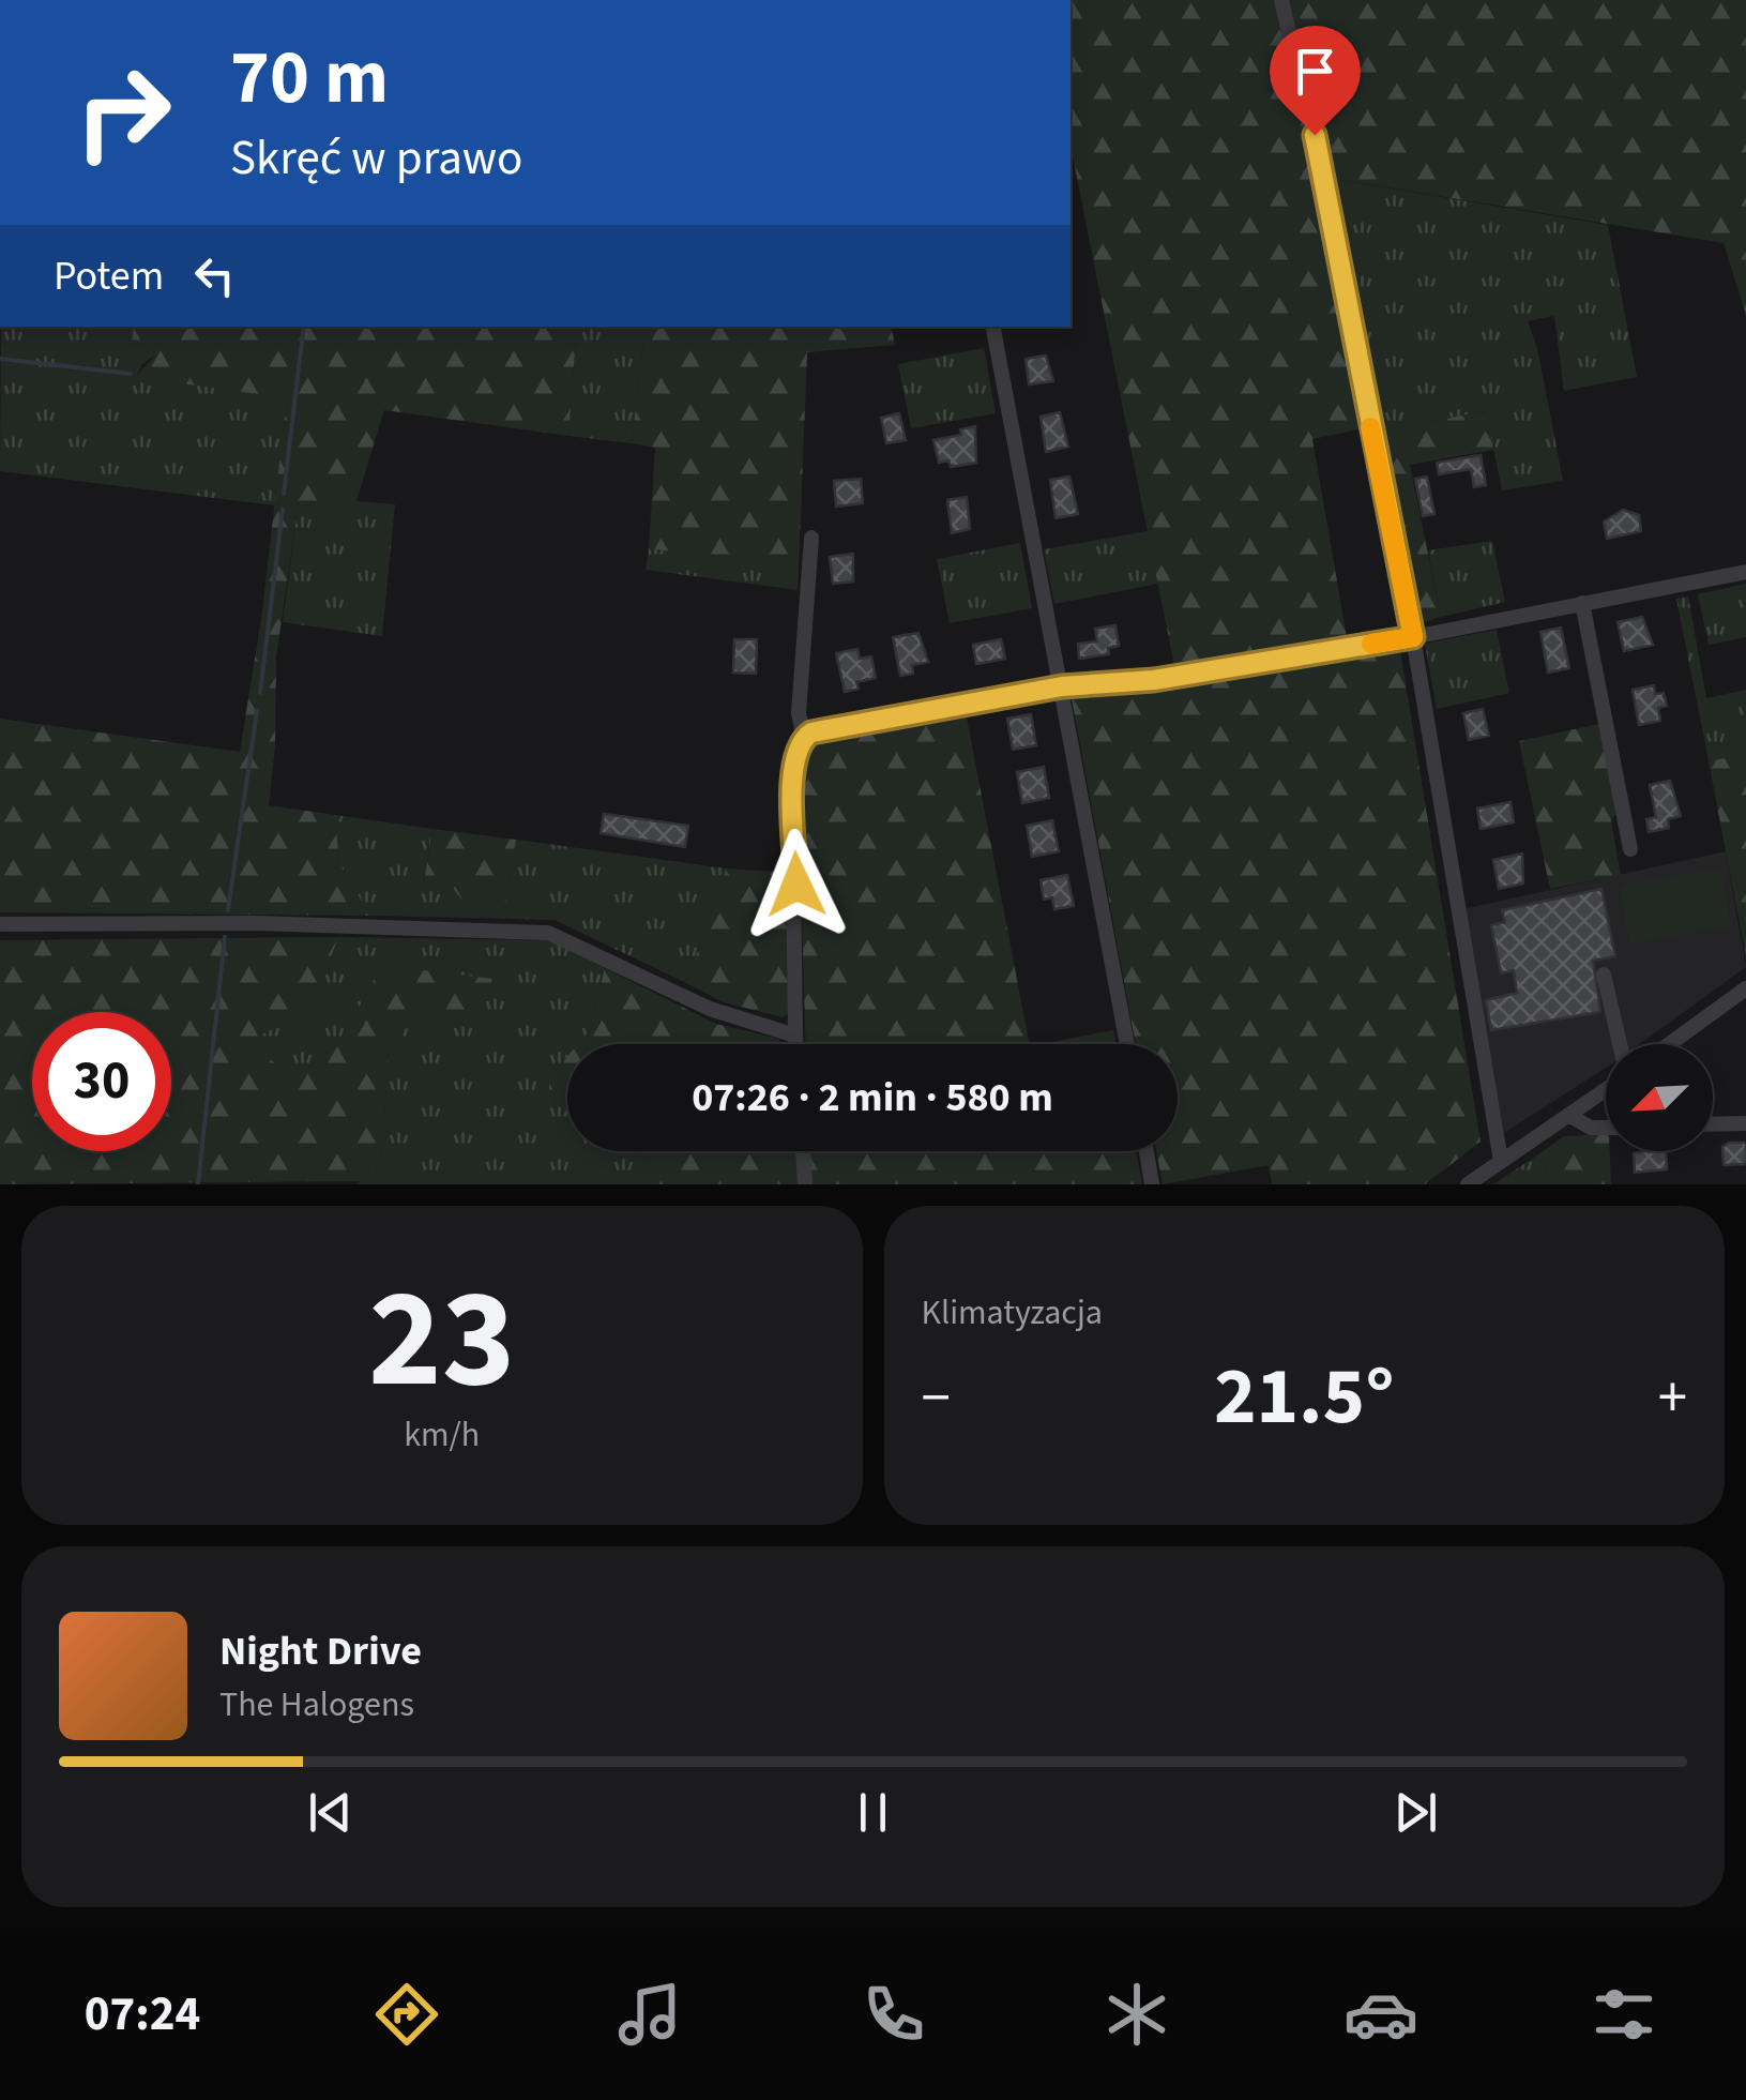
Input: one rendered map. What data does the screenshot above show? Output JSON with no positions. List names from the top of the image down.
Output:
{
  "north": "bottom left",
  "page": {
    "turn": ["70 m", "Skręć w prawo"],
    "then": "Potem",
    "limit": "30",
    "trip": "07:26 · 2 min · 580 m",
    "tile": [
      ["23", "km/h"],
      "Klimatyzacja"
    ],
    "heat": ["−", "21.5°", "+"],
    "song": ["Night Drive", "The Halogens"],
    "tabs": "07:24"
  }
}
